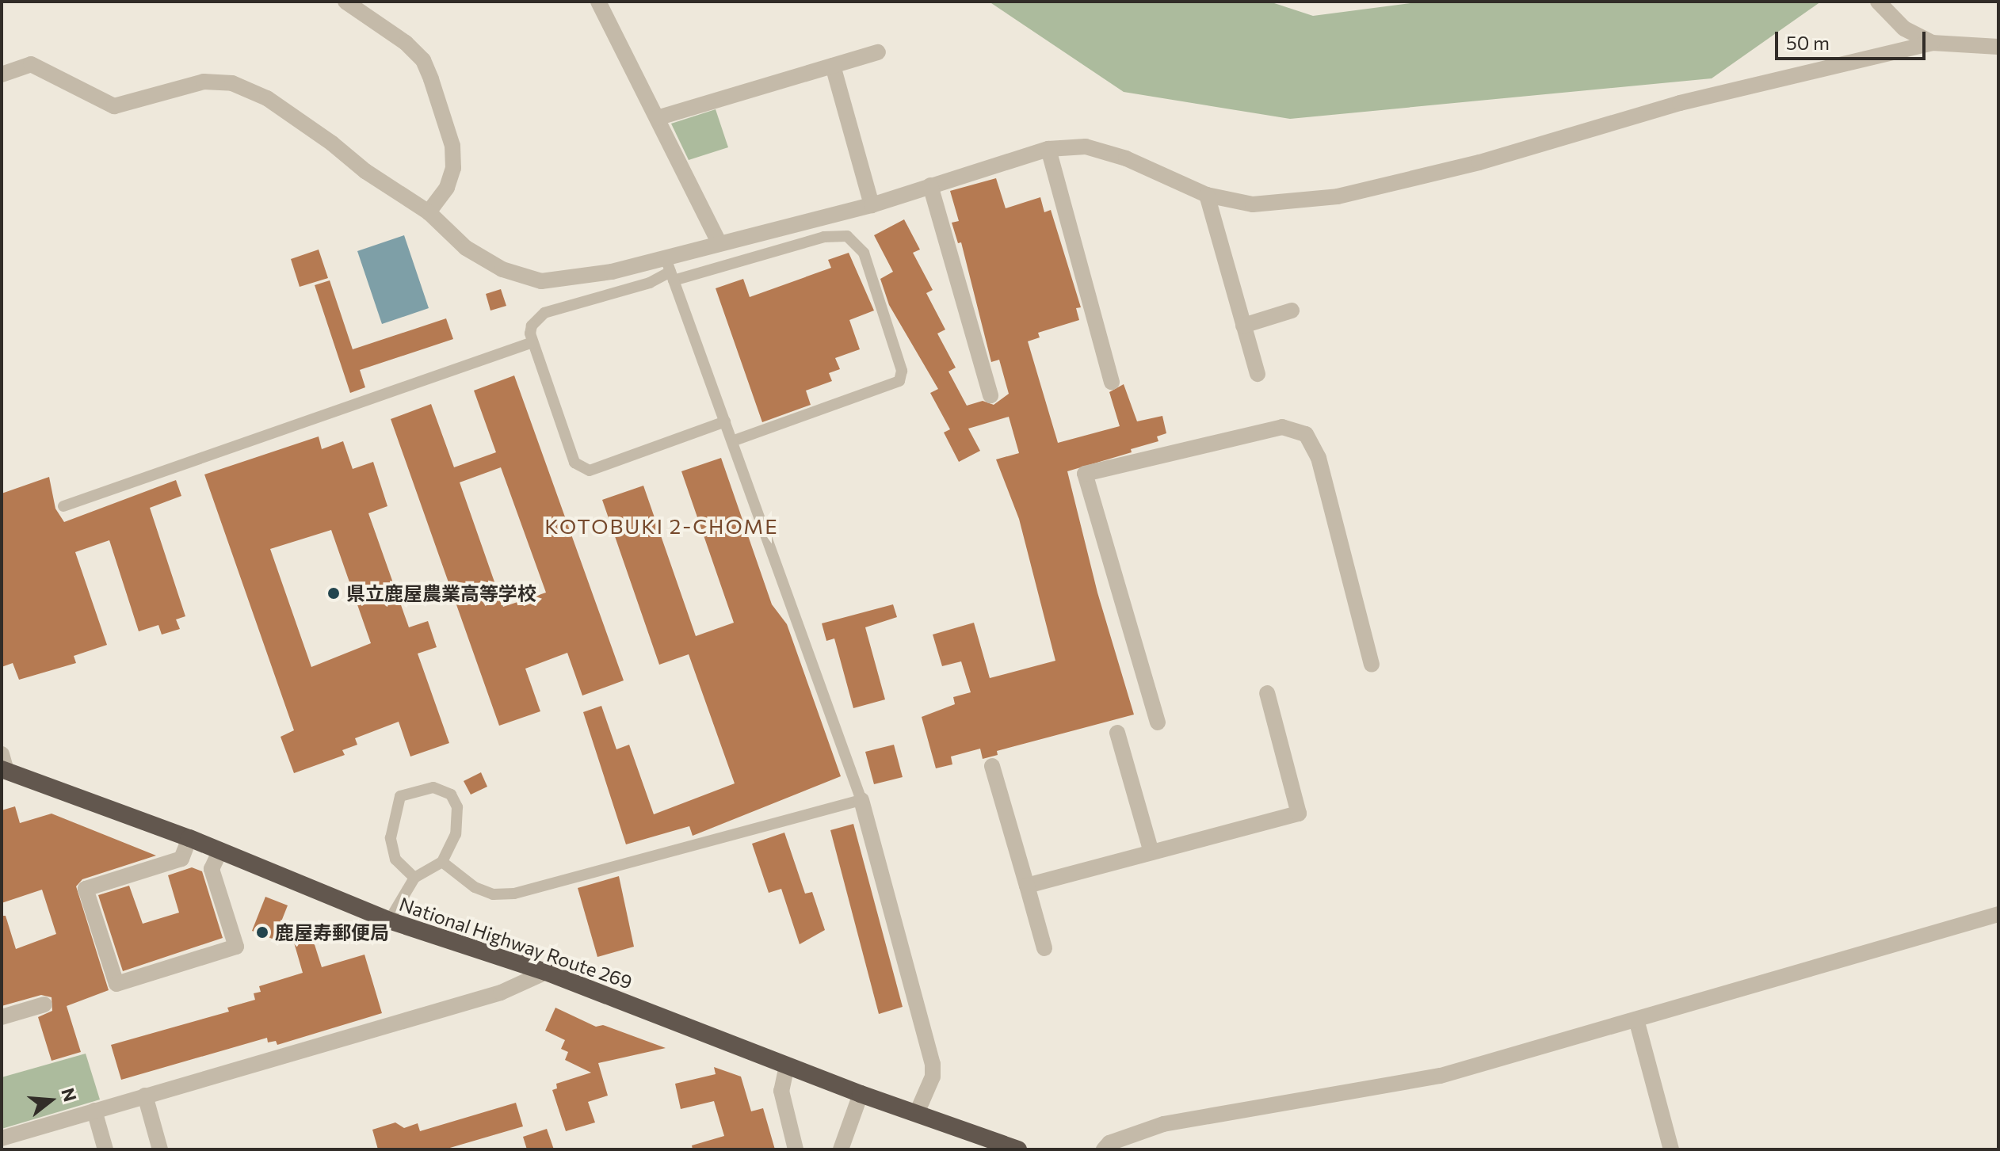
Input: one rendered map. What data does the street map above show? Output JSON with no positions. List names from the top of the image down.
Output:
{
  "streets": {
    "highway": ["National Highway Route 269"]
  },
  "districts": ["KOTOBUKI 2-CHOME"],
  "places": ["県立鹿屋農業高等学校", "鹿屋寿郵便局"],
  "scale_bar": "50 m",
  "north": "right"
}
